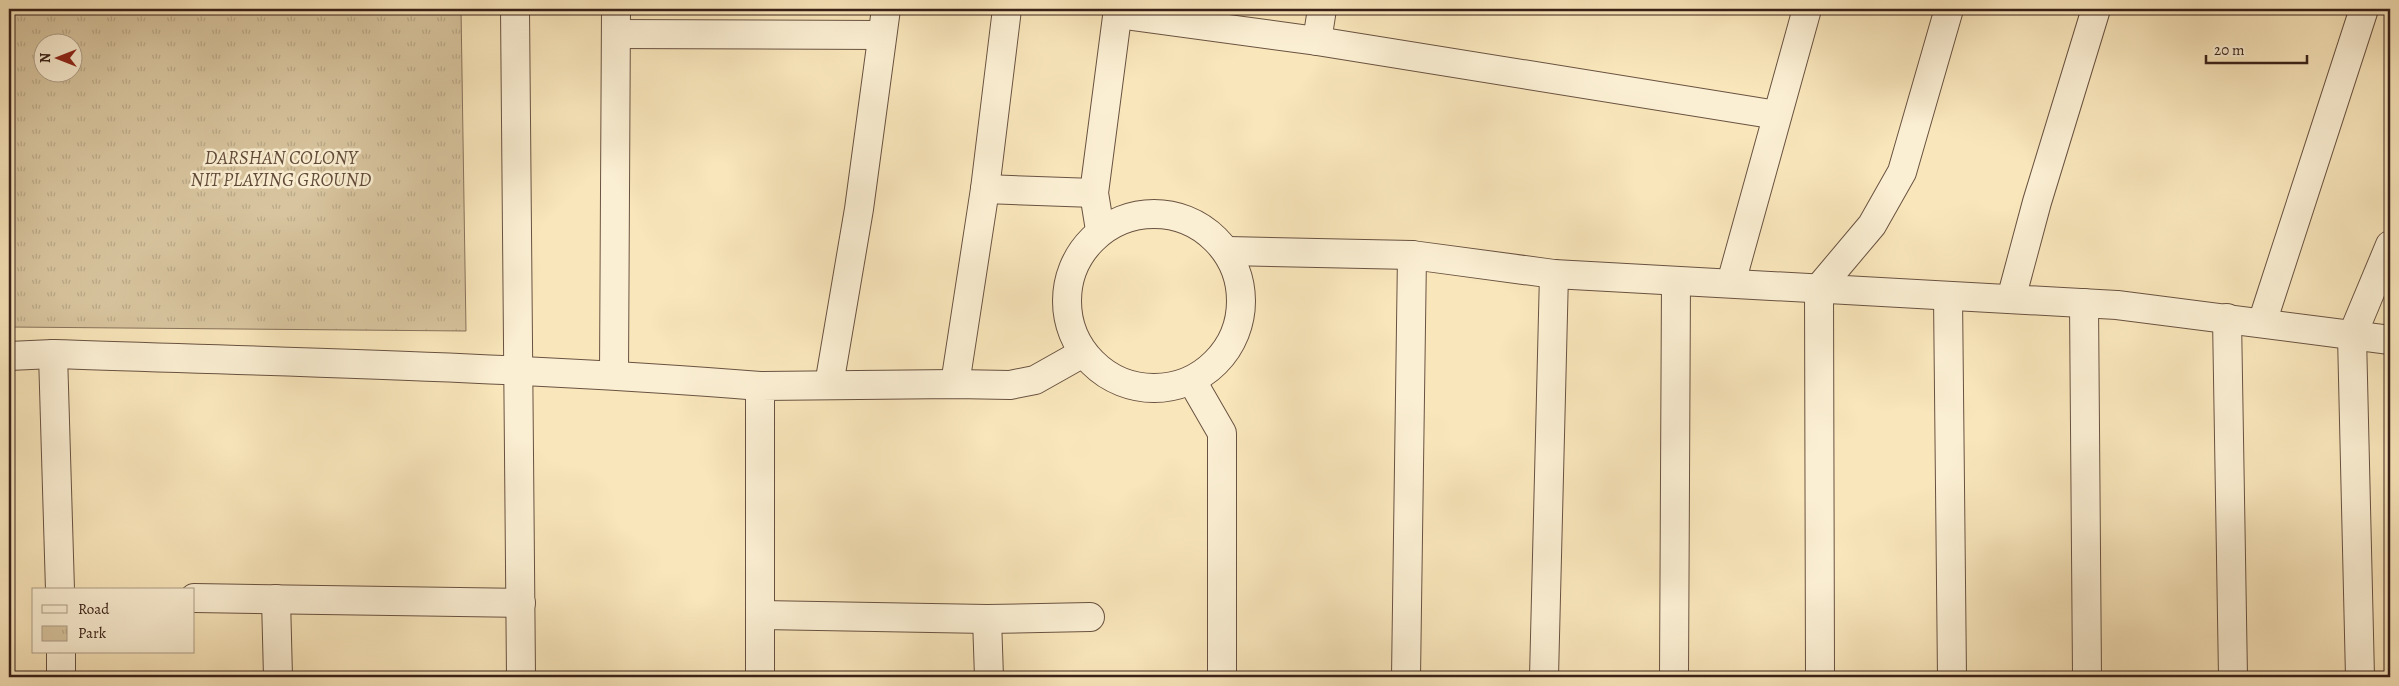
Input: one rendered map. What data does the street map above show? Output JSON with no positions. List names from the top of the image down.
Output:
{
  "parks": ["DARSHAN COLONY NIT PLAYING GROUND"],
  "legend": ["Road", "Park"],
  "scale_bar": "20 m",
  "north": "left"
}
